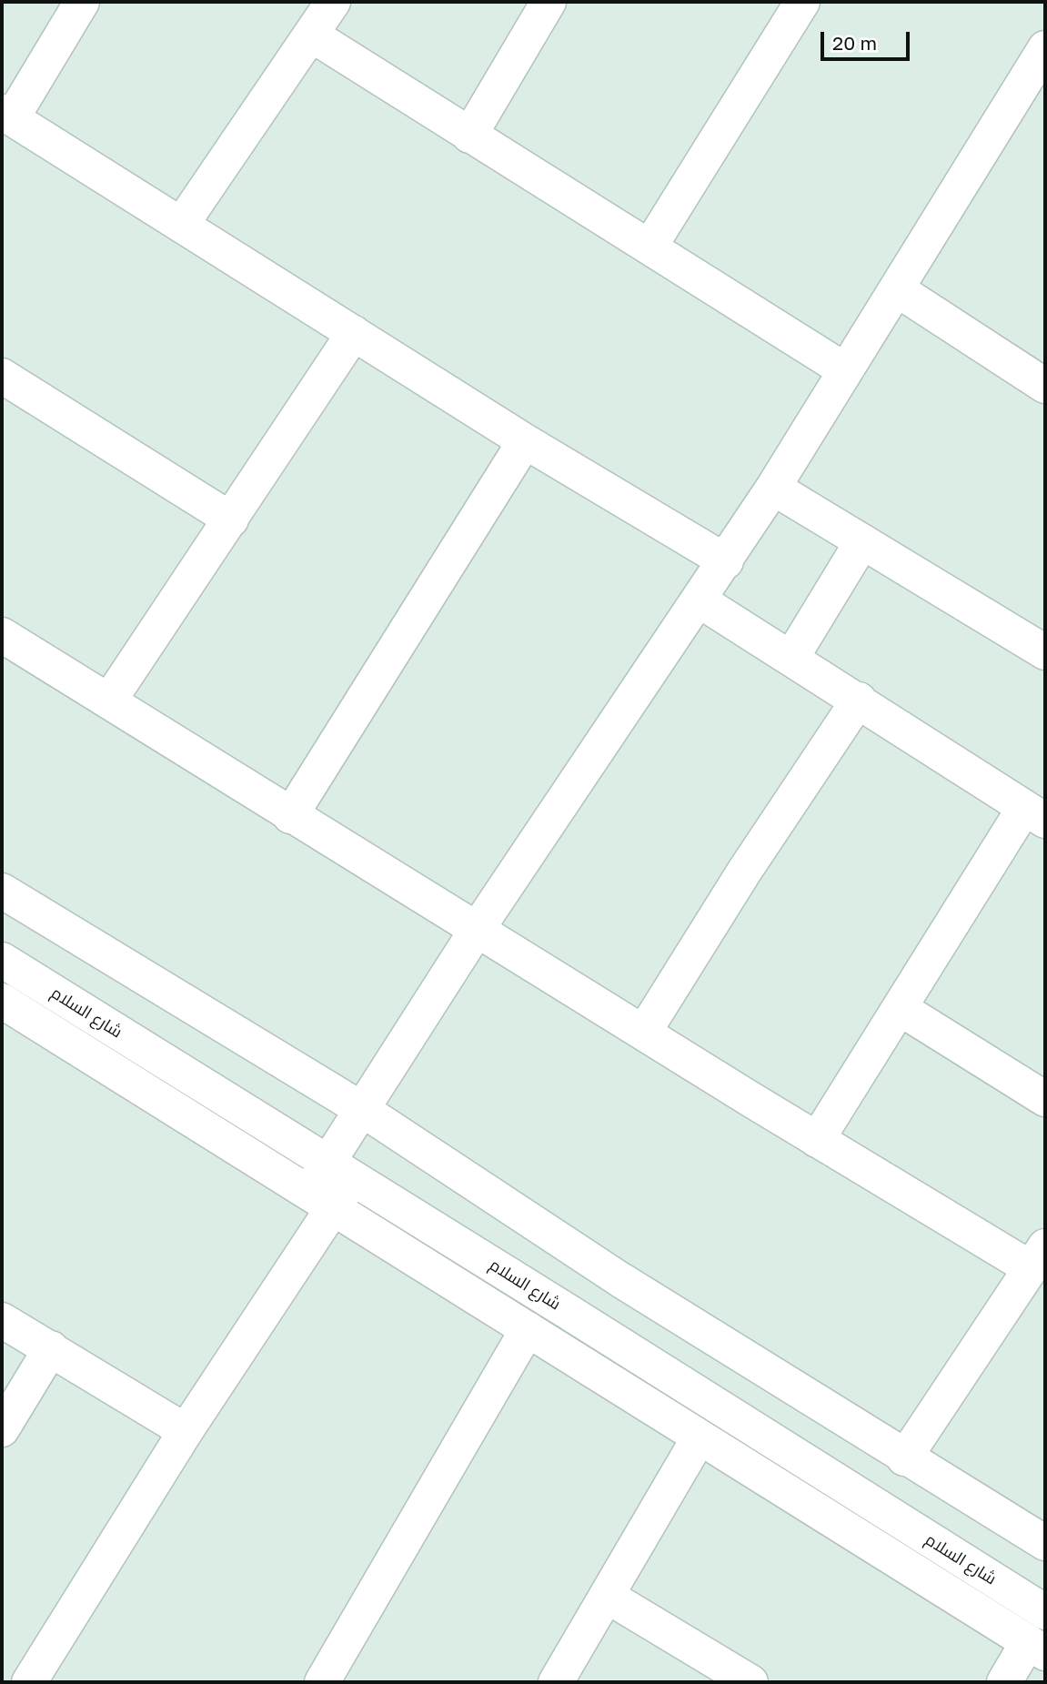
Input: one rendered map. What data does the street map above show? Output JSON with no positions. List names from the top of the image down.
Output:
{
  "streets": {
    "street": ["شارع السلام"]
  },
  "scale_bar": "20 m"
}
